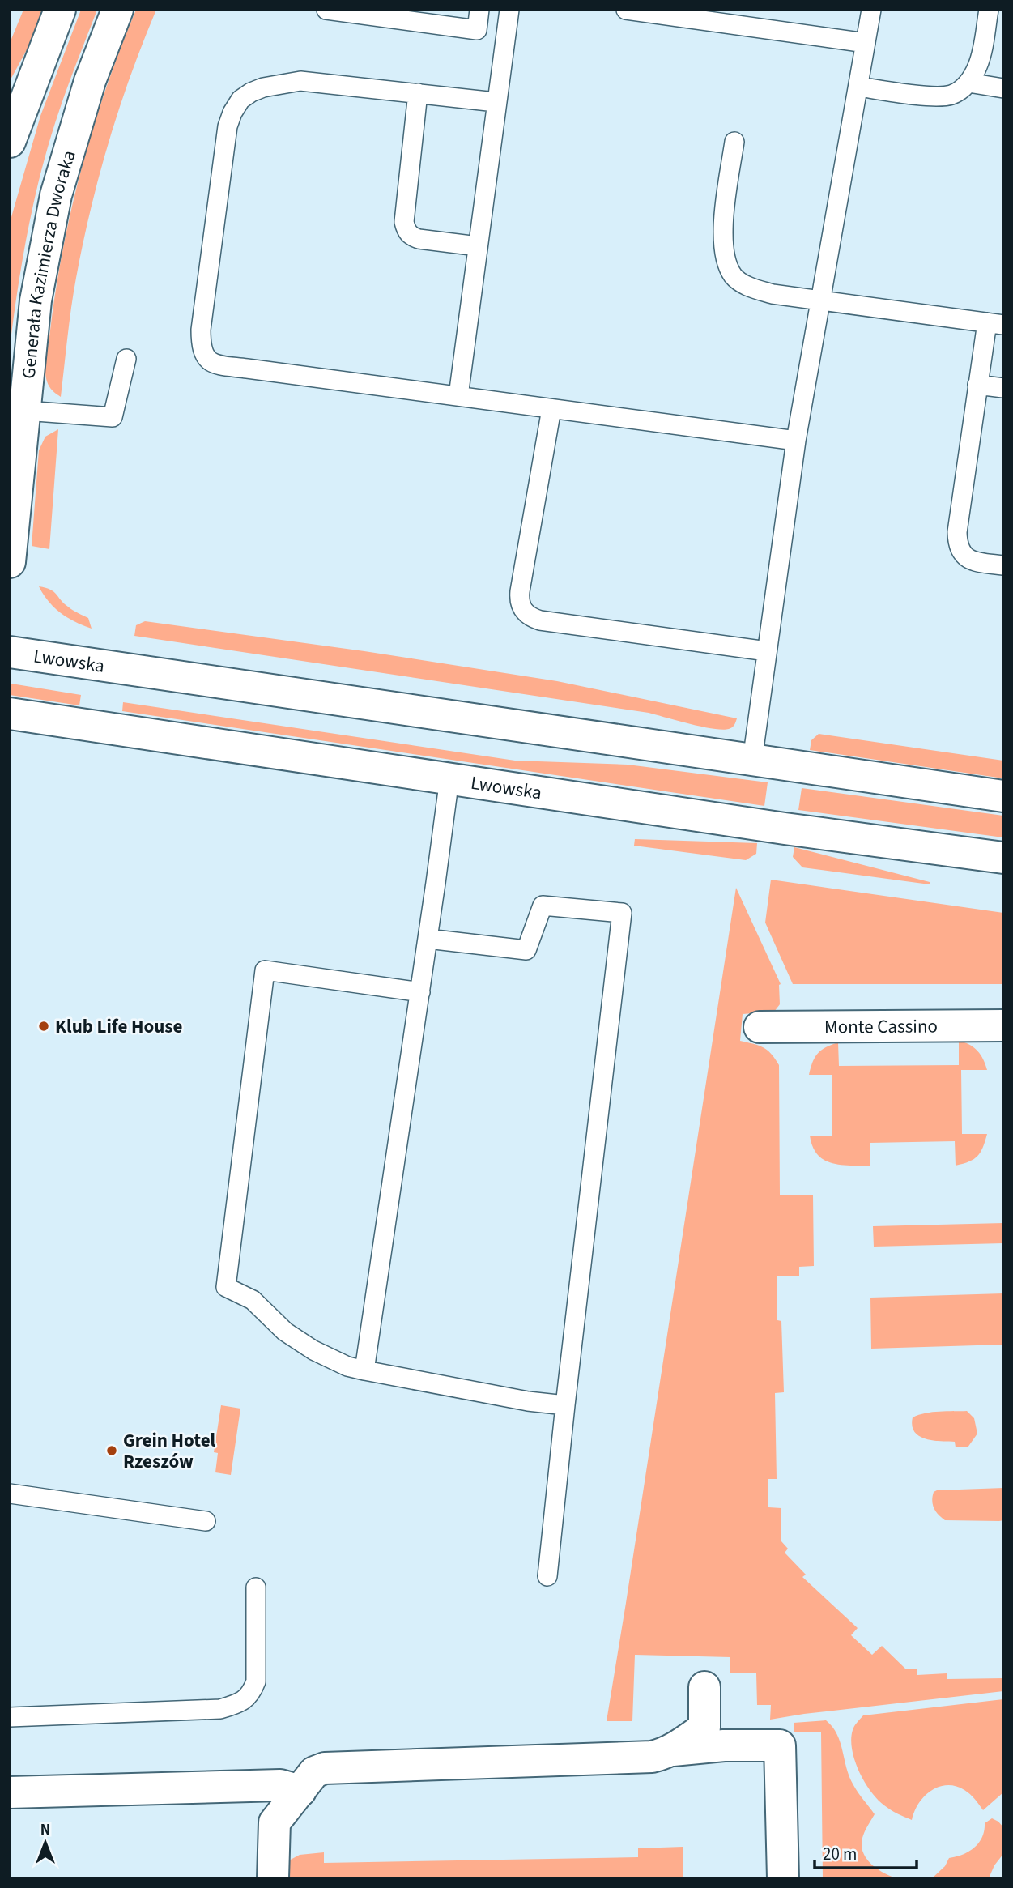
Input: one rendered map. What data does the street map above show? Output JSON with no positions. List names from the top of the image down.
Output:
{
  "streets": {
    "main road": ["Generała Kazimierza Dworaka", "Lwowska", "Monte Cassino"]
  },
  "places": ["Klub Life House", "Grein Hotel Rzeszów"],
  "scale_bar": "20 m",
  "north": "top"
}
